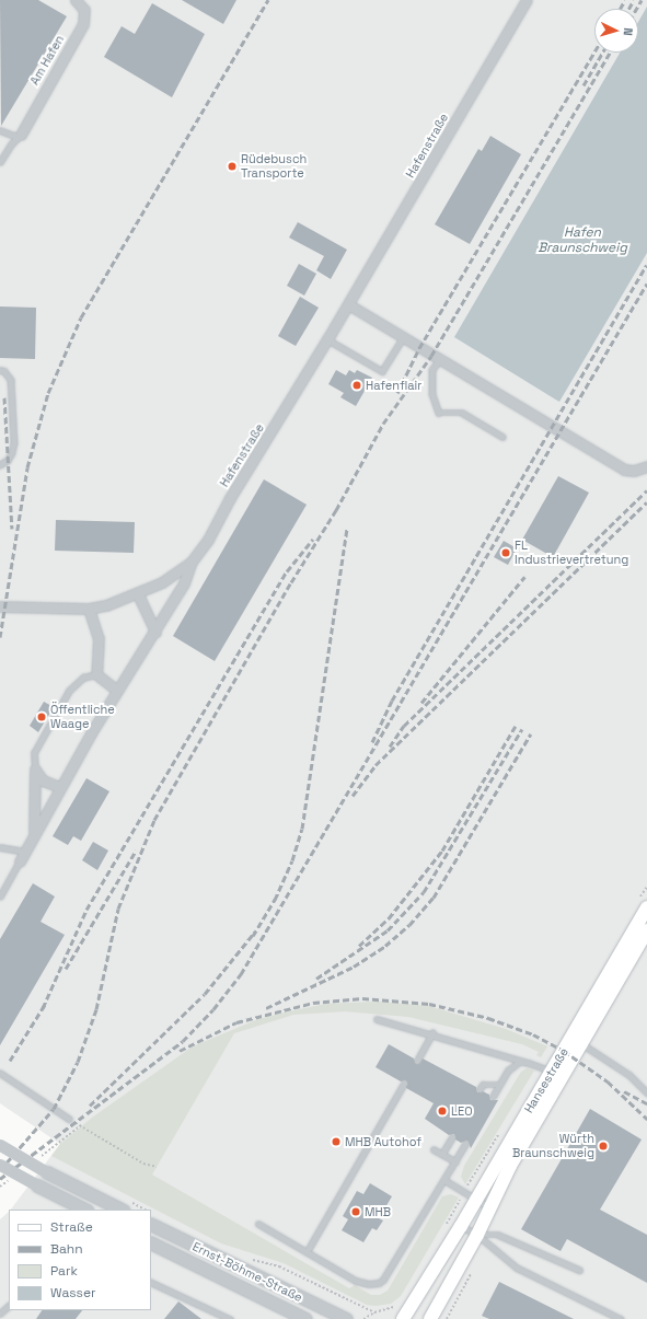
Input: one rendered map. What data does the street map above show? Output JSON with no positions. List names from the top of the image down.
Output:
{
  "streets": {
    "main road": ["Hansestraße"],
    "street": ["Am Hafen", "Hafenstraße", "Ernst-Böhme-Straße"]
  },
  "water": ["Hafen Braunschweig"],
  "places": [
    "Rüdebusch Transporte",
    "Hafenflair",
    "FL Industrievertretung",
    "Öffentliche Waage",
    "LEO",
    "MHB Autohof",
    "Würth Braunschweig",
    "MHB"
  ],
  "legend": [
    "Straße",
    "Bahn",
    "Park",
    "Wasser"
  ],
  "north": "right"
}
